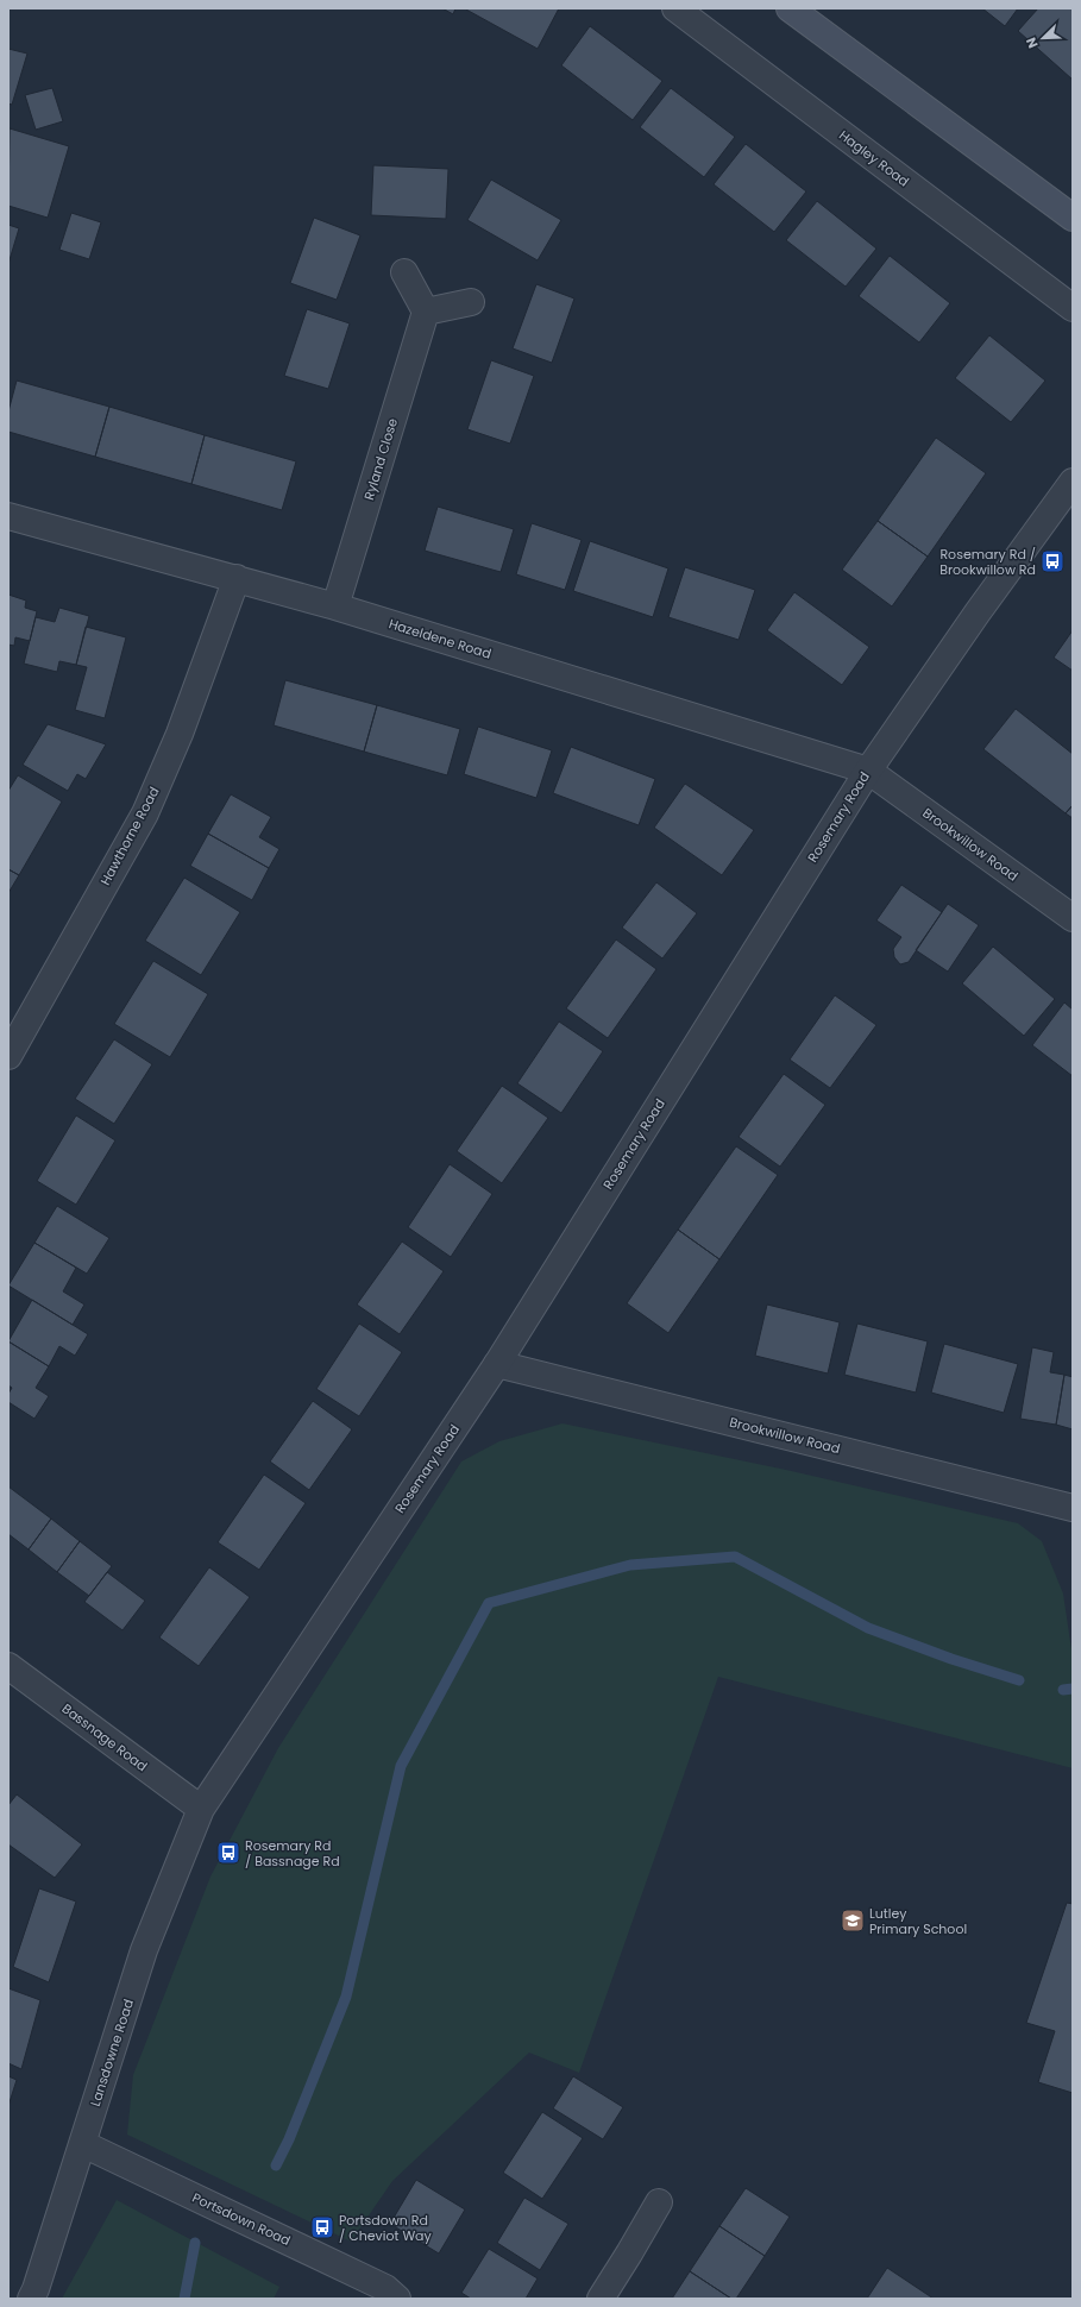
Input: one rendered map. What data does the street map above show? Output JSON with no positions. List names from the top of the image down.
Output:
{
  "streets": {
    "street": [
      "Hagley Road",
      "Ryland Close",
      "Hazeldene Road",
      "Rosemary Road",
      "Hawthorne Road",
      "Brookwillow Road",
      "Bassnage Road",
      "Lansdowne Road",
      "Portsdown Road"
    ]
  },
  "crossings": [
    ["Ryland Close", "Hazeldene Road"],
    ["Hazeldene Road", "Rosemary Road"],
    ["Hazeldene Road", "Hawthorne Road"],
    ["Hazeldene Road", "Brookwillow Road"],
    ["Rosemary Road", "Brookwillow Road"],
    ["Rosemary Road", "Bassnage Road"],
    ["Rosemary Road", "Lansdowne Road"],
    ["Bassnage Road", "Lansdowne Road"],
    ["Lansdowne Road", "Portsdown Road"]
  ],
  "places": {
    "bus stop": ["Rosemary Rd / Brookwillow Rd", "Rosemary Rd / Bassnage Rd", "Portsdown Rd / Cheviot Way"],
    "school or university": ["Lutley Primary School"]
  },
  "north": "bottom left"
}
